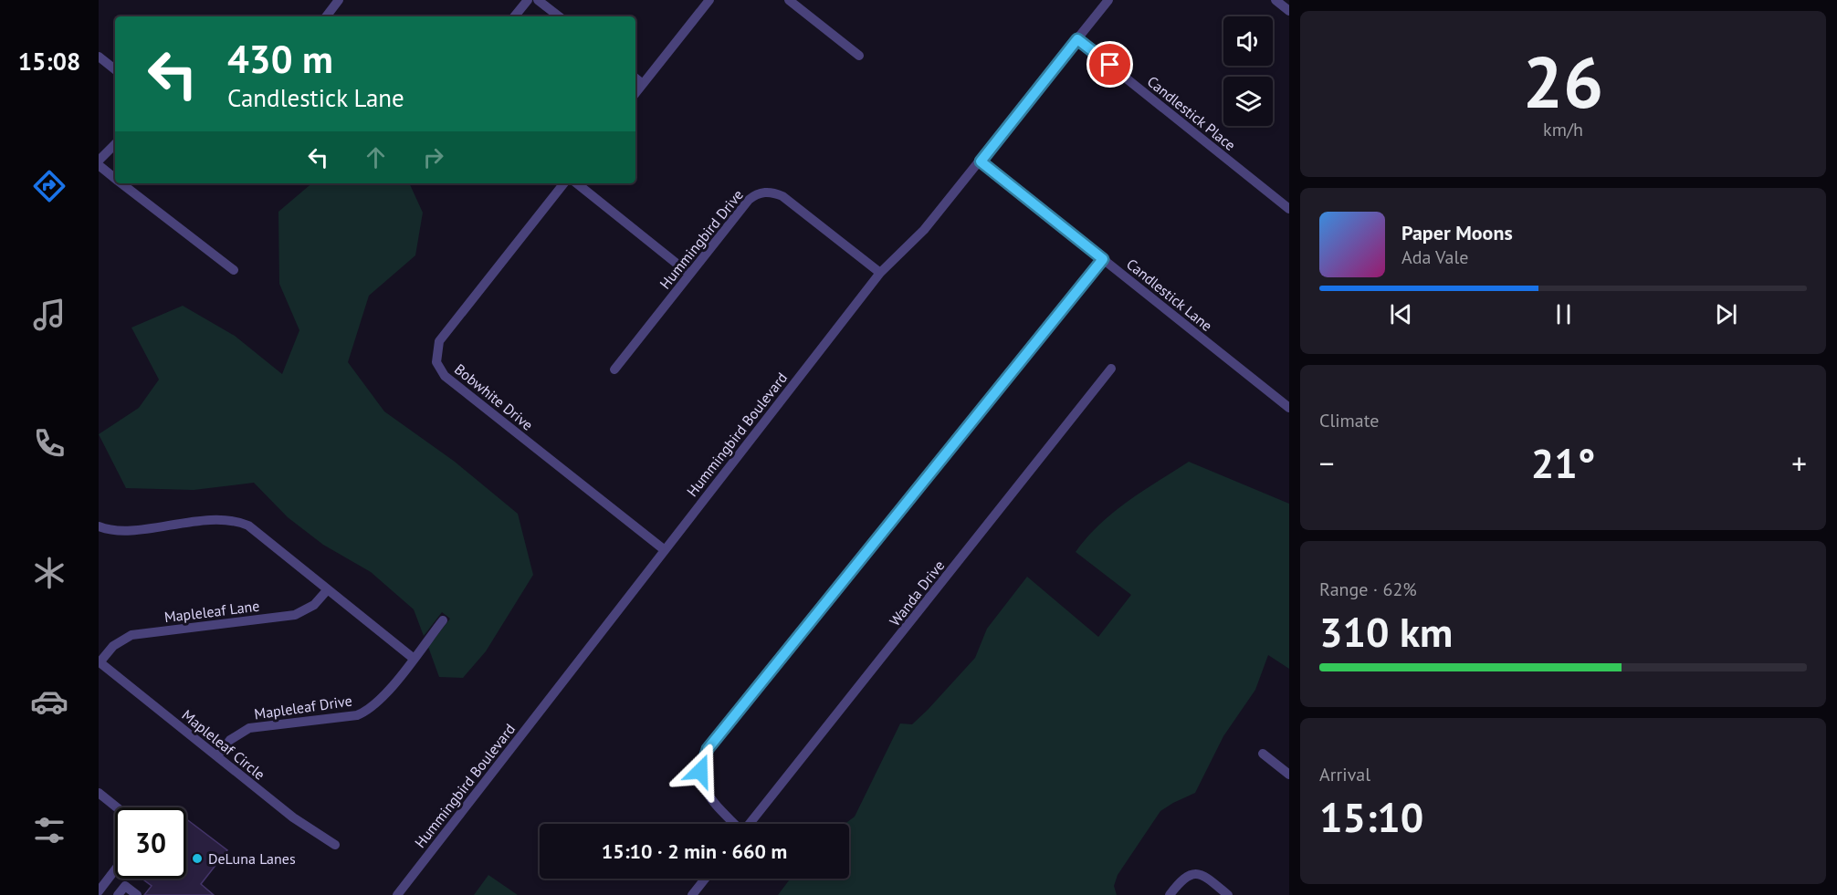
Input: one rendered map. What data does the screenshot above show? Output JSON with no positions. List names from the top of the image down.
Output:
{
  "streets": {
    "street": [
      "Candlestick Place",
      "Hummingbird Drive",
      "Candlestick Lane",
      "Bobwhite Drive",
      "Hummingbird Boulevard",
      "Wanda Drive",
      "Mapleleaf Lane",
      "Mapleleaf Drive",
      "Mapleleaf Circle"
    ]
  },
  "crossings": [
    ["Candlestick Place", "Hummingbird Boulevard"],
    ["Hummingbird Drive", "Hummingbird Boulevard"],
    ["Candlestick Lane", "Hummingbird Boulevard"],
    ["Bobwhite Drive", "Hummingbird Boulevard"],
    ["Mapleleaf Lane", "Mapleleaf Circle"],
    ["Mapleleaf Drive", "Mapleleaf Circle"]
  ],
  "places": ["DeLuna Lanes"],
  "page": {
    "tabs": "15:08",
    "tile": [
      ["26", "km/h"],
      "Climate",
      ["Range · 62%", "310 km"],
      ["Arrival", "15:10"]
    ],
    "turn": ["430 m", "Candlestick Lane"],
    "song": ["Paper Moons", "Ada Vale"],
    "heat": ["−", "21°", "+"],
    "limit": "30",
    "trip": "15:10 · 2 min · 660 m"
  }
}
